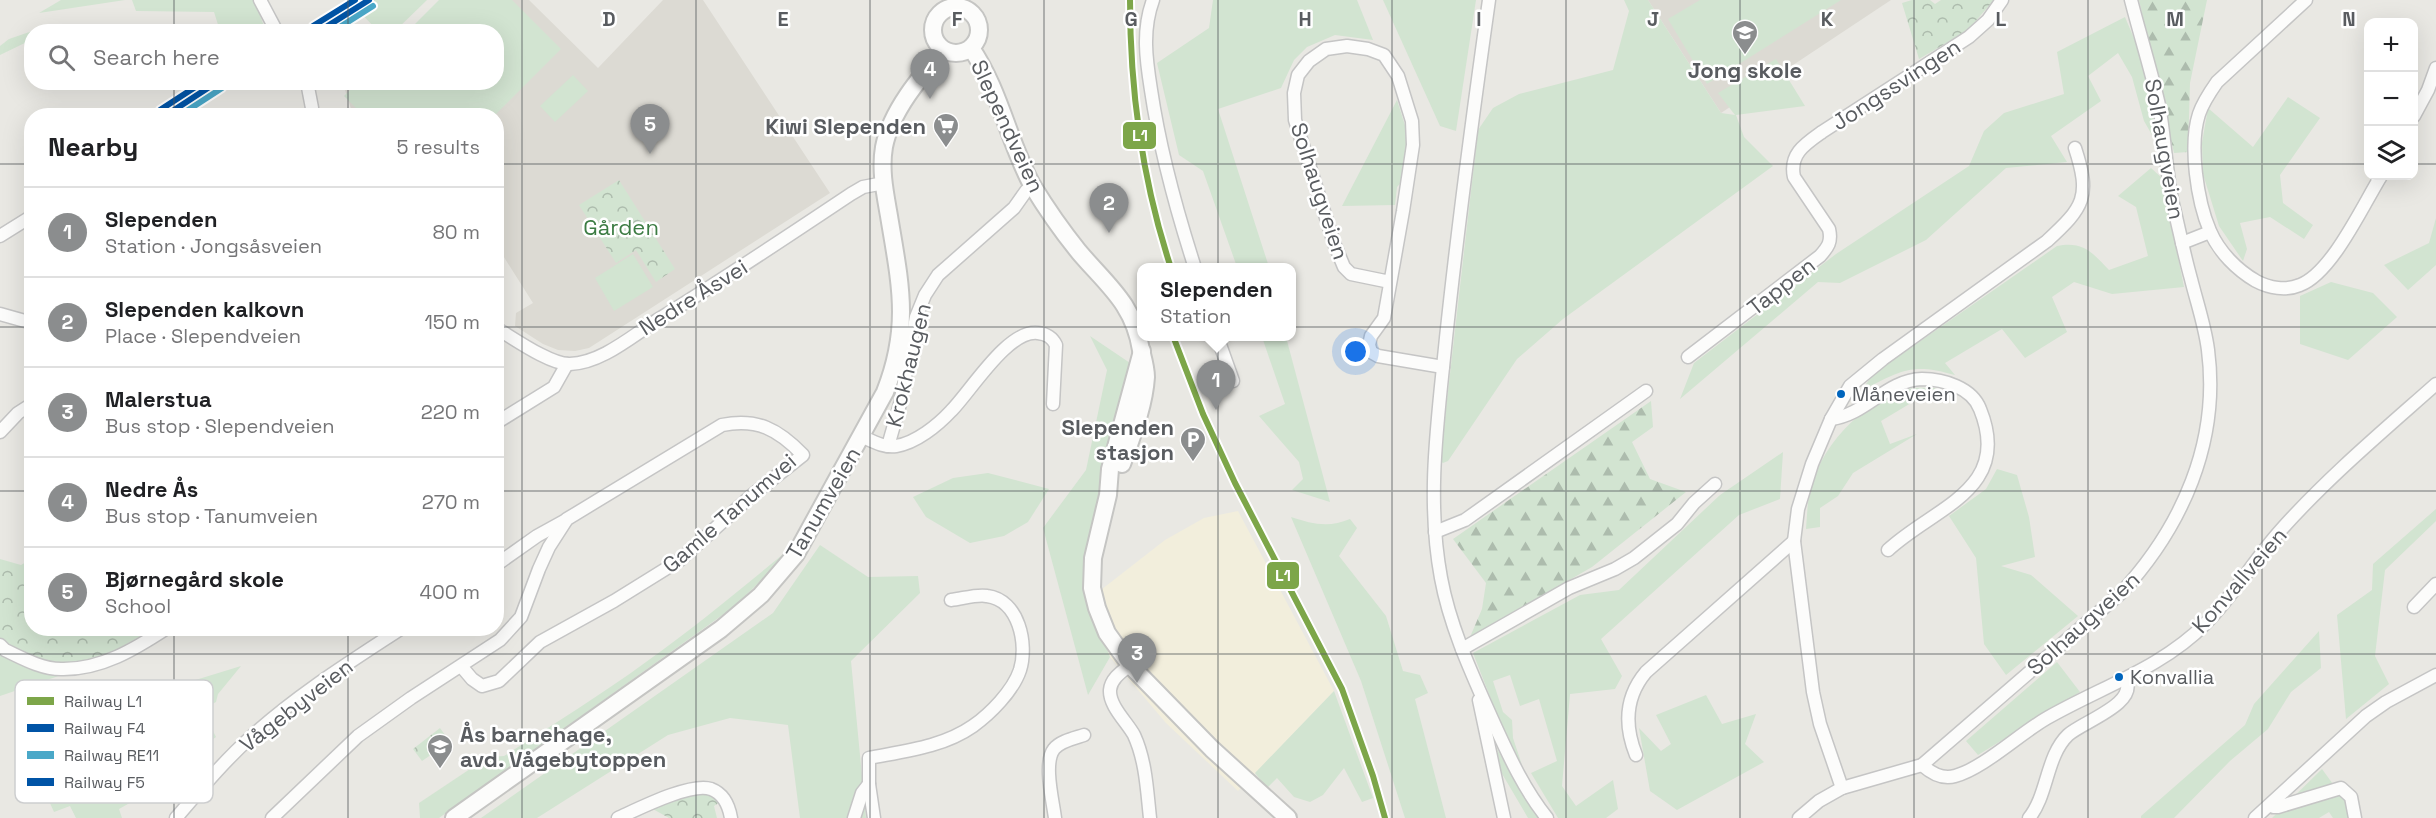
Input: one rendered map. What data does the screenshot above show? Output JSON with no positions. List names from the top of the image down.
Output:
{
  "streets": {
    "main road": ["Slependveien", "Tanumveien"],
    "street": [
      "Jongssvingen",
      "Solhaugveien",
      "Tappen",
      "Nedre Åsvei",
      "Krokhaugen",
      "Gamle Tanumvei",
      "Konvallveien",
      "Vågebyveien"
    ]
  },
  "crossings": [
    ["Jongssvingen", "Tappen"],
    ["Slependveien", "Krokhaugen"],
    ["Slependveien", "Tanumveien"],
    ["Solhaugveien", "Konvallveien"],
    ["Nedre Åsvei", "Tanumveien"]
  ],
  "parks": ["Gården"],
  "places": {
    "school or university": ["Jong skole", "Ås barnehage, avd. Vågebytoppen"],
    "supermarket": ["Kiwi Slependen"],
    "other": ["Måneveien", "Konvallia"],
    "parking": ["Slependen stasjon"]
  },
  "lines": [
    "rail line L1",
    "rail line F4",
    "rail line F5",
    "rail line RE11"
  ],
  "legend": [
    "Railway L1",
    "Railway F4",
    "Railway RE11",
    "Railway F5"
  ],
  "page": {
    "map_buttons": ["+", "−"],
    "search": "Search here",
    "pins": [
      "4",
      "5",
      "2",
      "1",
      "3"
    ],
    "heading": ["Nearby", "5 results"],
    "list": [
      {
        "mark": "1",
        "name": "Slependen",
        "note": "Station · Jongsåsveien",
        "value": "80 m"
      },
      {
        "mark": "2",
        "name": "Slependen kalkovn",
        "note": "Place · Slependveien",
        "value": "150 m"
      },
      {
        "mark": "3",
        "name": "Malerstua",
        "note": "Bus stop · Slependveien",
        "value": "220 m"
      },
      {
        "mark": "4",
        "name": "Nedre Ås",
        "note": "Bus stop · Tanumveien",
        "value": "270 m"
      },
      {
        "mark": "5",
        "name": "Bjørnegård skole",
        "note": "School",
        "value": "400 m"
      }
    ],
    "popup": ["Slependen", "Station"]
  },
  "grid": {
    "columns": [
      "D",
      "E",
      "F",
      "G",
      "H",
      "I",
      "J",
      "K",
      "L",
      "M",
      "N"
    ]
  }
}
